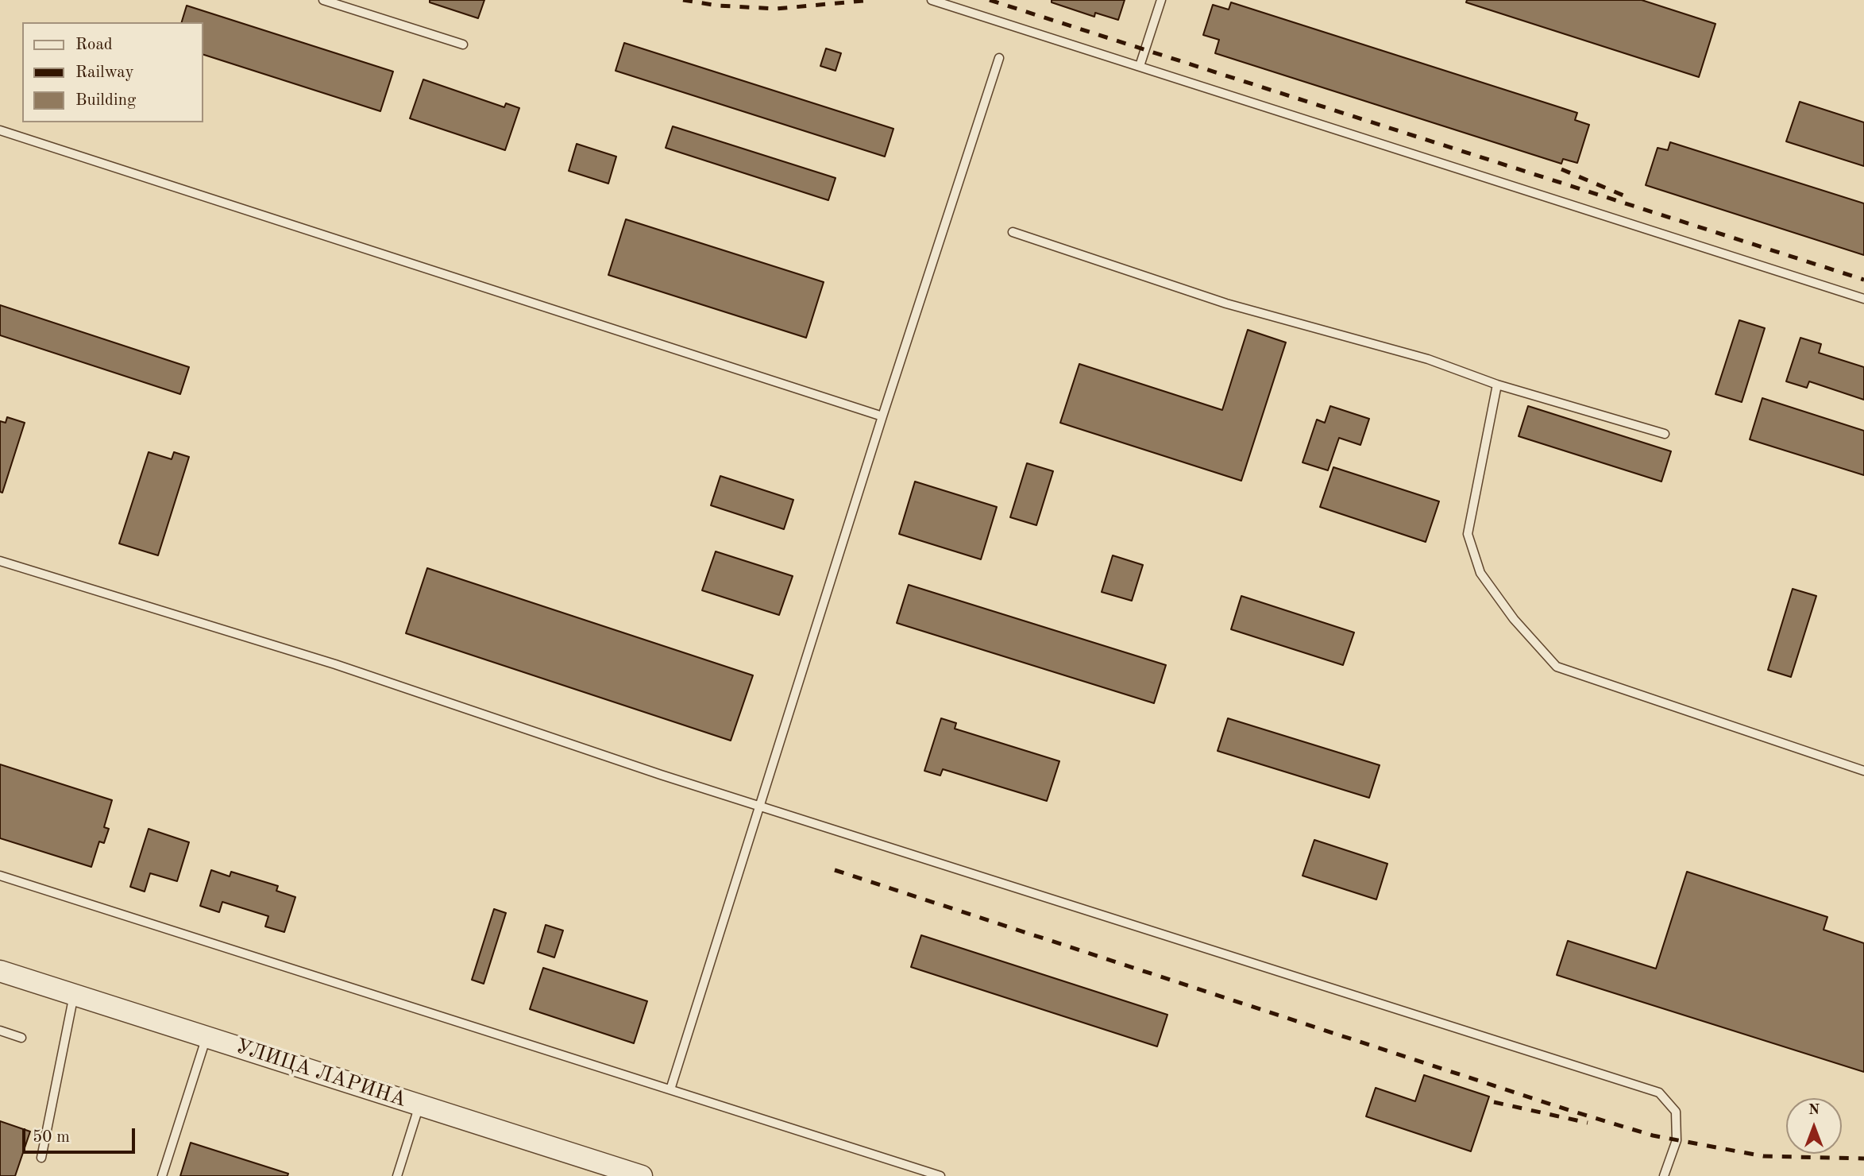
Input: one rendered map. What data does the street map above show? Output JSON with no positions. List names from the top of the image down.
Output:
{
  "streets": {
    "street": ["УЛИЦА ЛАРИНА"]
  },
  "legend": ["Road", "Railway", "Building"],
  "scale_bar": "50 m",
  "north": "top"
}
